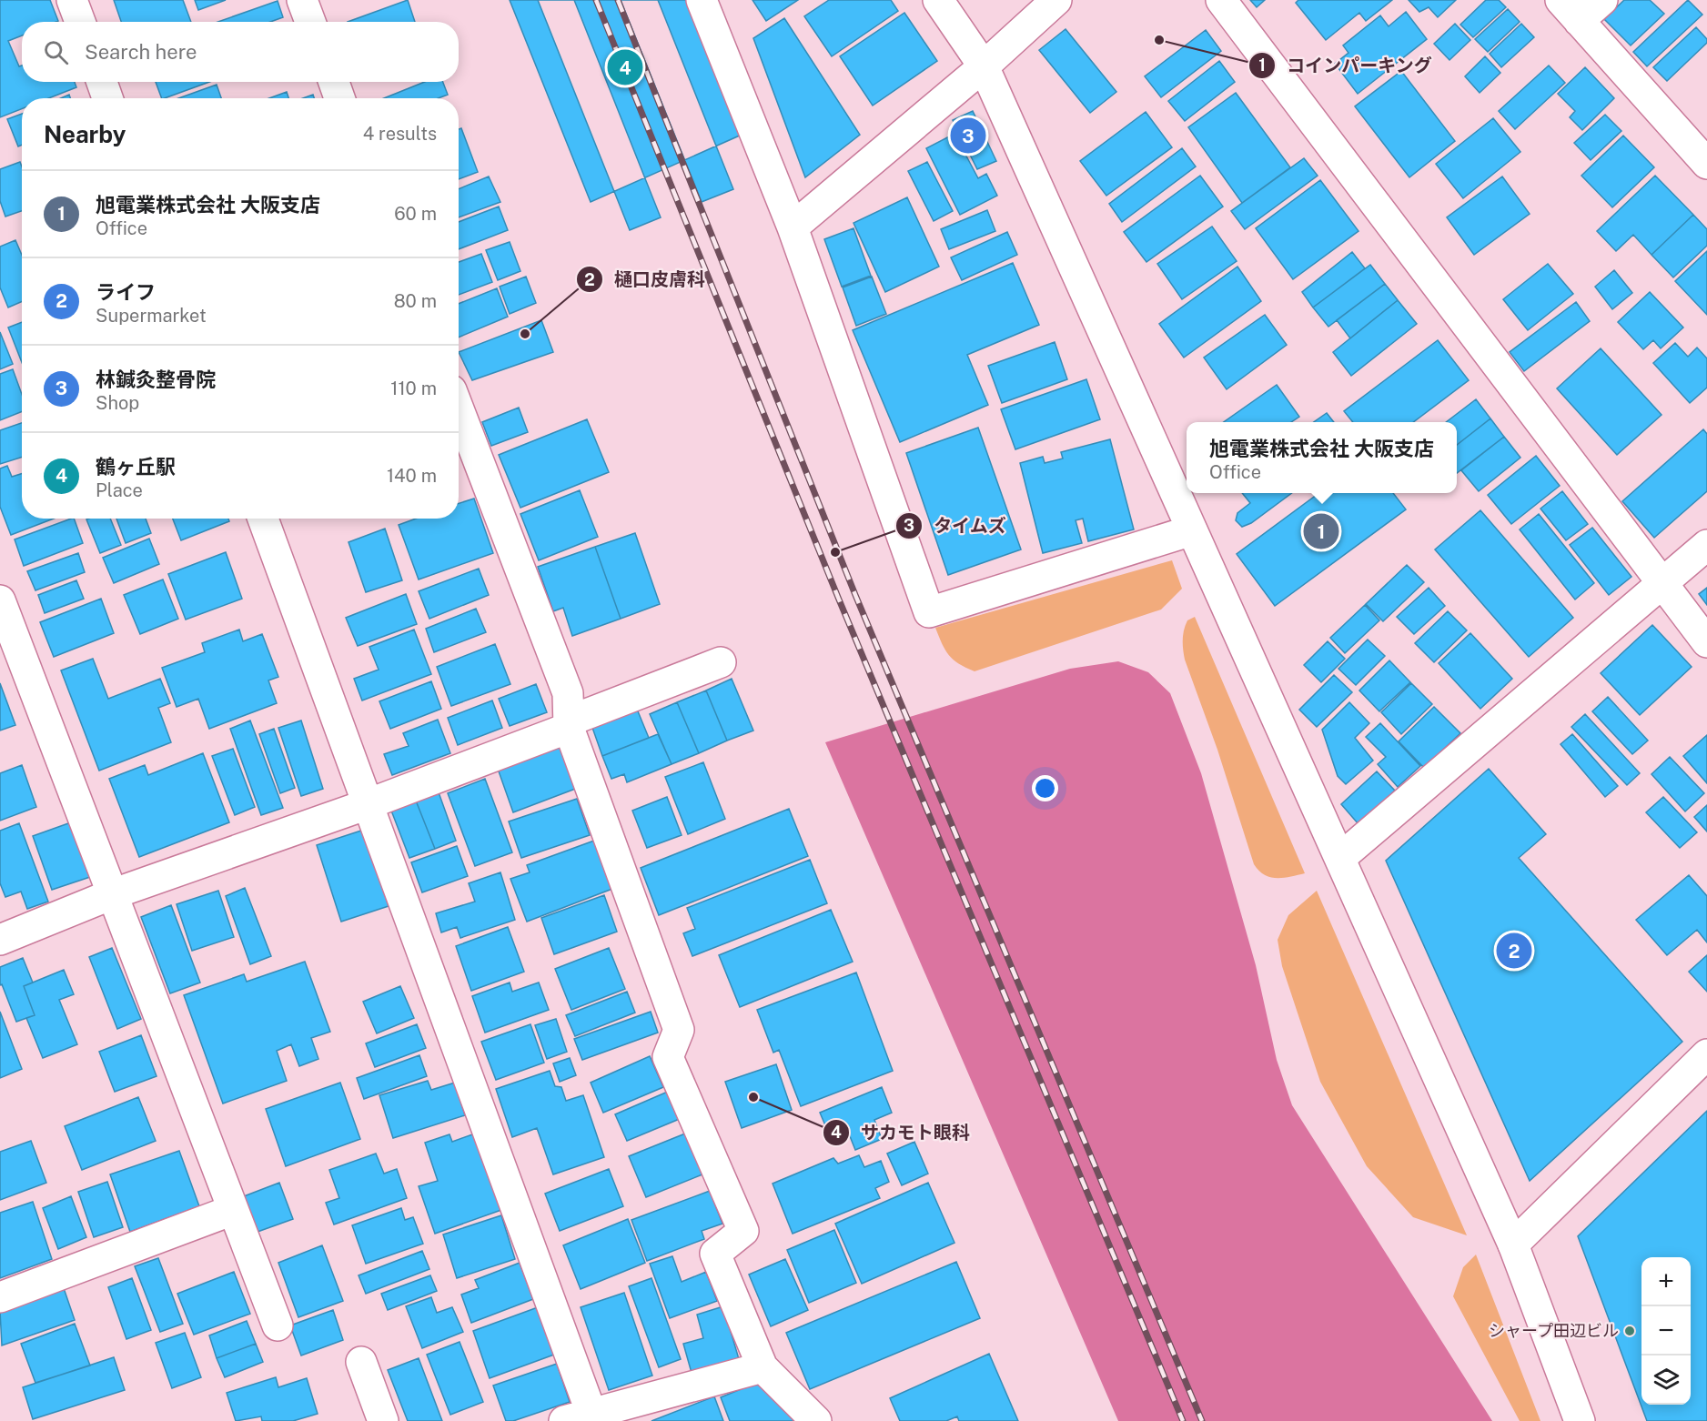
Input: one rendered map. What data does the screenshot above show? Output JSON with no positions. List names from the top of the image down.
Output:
{
  "places": [
    "コインパーキング",
    "樋口皮膚科",
    "タイムズ",
    "サカモト眼科",
    "シャープ田辺ビル"
  ],
  "page": {
    "search": "Search here",
    "pins": [
      "4",
      "3",
      "1",
      "2"
    ],
    "heading": ["Nearby", "4 results"],
    "list": [
      {
        "mark": "1",
        "name": "旭電業株式会社 大阪支店",
        "note": "Office",
        "value": "60 m"
      },
      {
        "mark": "2",
        "name": "ライフ",
        "note": "Supermarket",
        "value": "80 m"
      },
      {
        "mark": "3",
        "name": "林鍼灸整骨院",
        "note": "Shop",
        "value": "110 m"
      },
      {
        "mark": "4",
        "name": "鶴ヶ丘駅",
        "note": "Place",
        "value": "140 m"
      }
    ],
    "popup": ["旭電業株式会社 大阪支店", "Office"],
    "map_buttons": ["+", "−"]
  }
}
